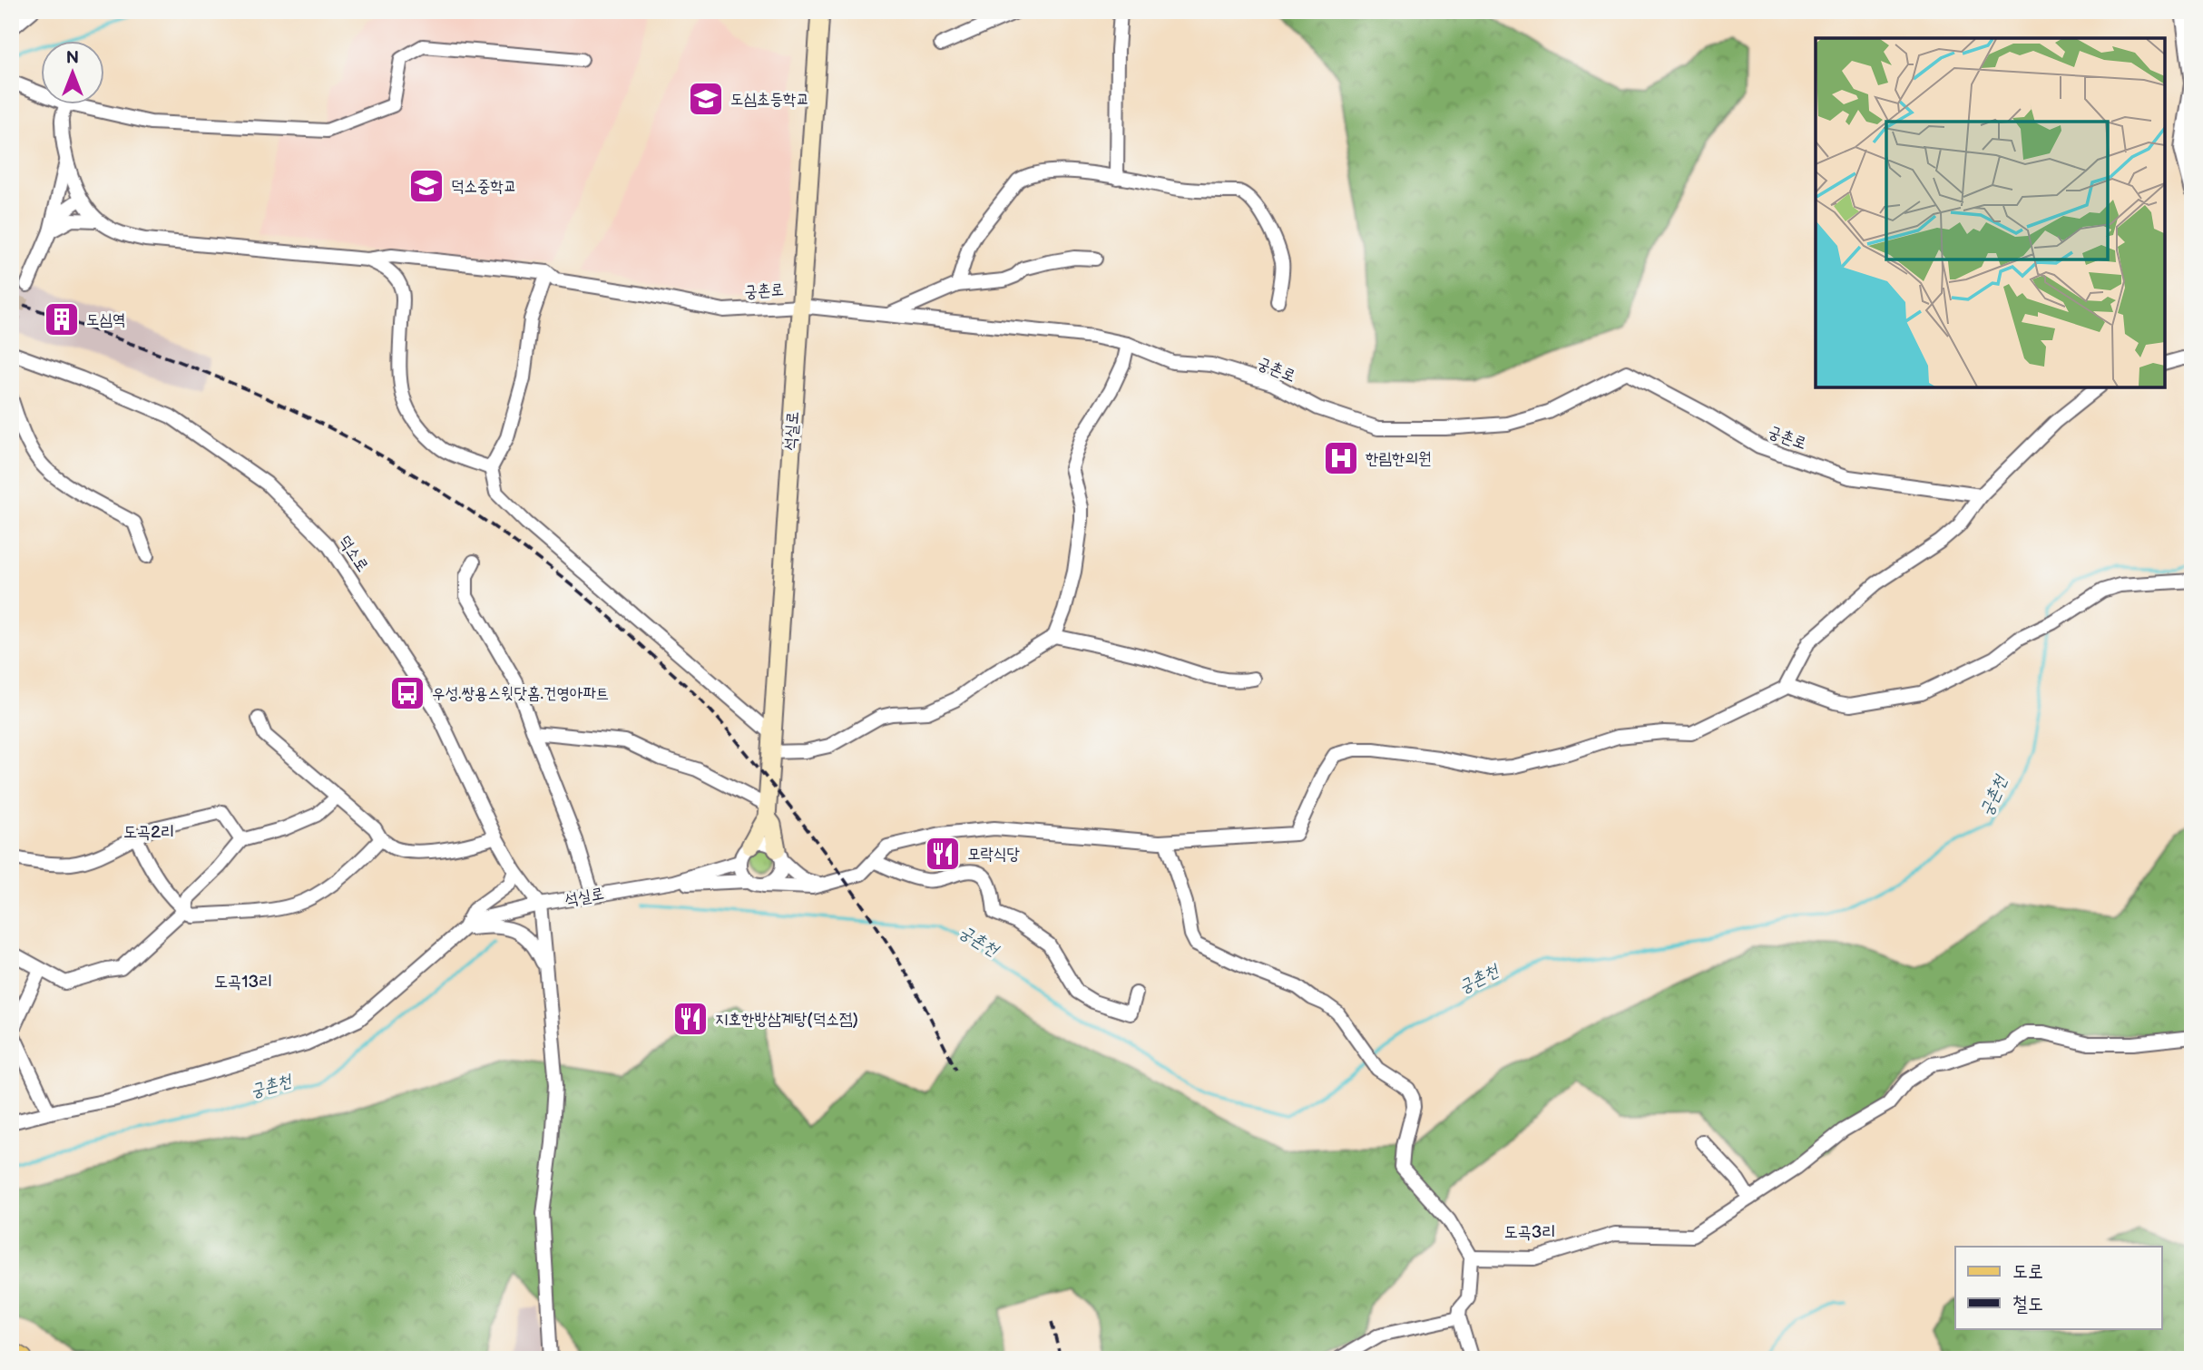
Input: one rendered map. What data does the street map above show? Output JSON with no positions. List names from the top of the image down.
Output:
{
  "streets": {
    "street": ["궁촌로", "석실로", "덕소로"]
  },
  "crossings": [
    ["궁촌로", "석실로"],
    ["석실로", "덕소로"]
  ],
  "districts": ["도곡2리", "도곡13리", "도곡3리"],
  "water": ["궁촌천"],
  "places": {
    "school or university": ["도심초등학교", "덕소중학교"],
    "building": ["도심역"],
    "hospital": ["한림한의원"],
    "bus stop": ["우성.쌍용스윗닷홈.건영아파트"],
    "restaurant": ["모락식당", "지호한방삼계탕(덕소점)"]
  },
  "legend": ["도로", "철도"],
  "north": "top"
}
